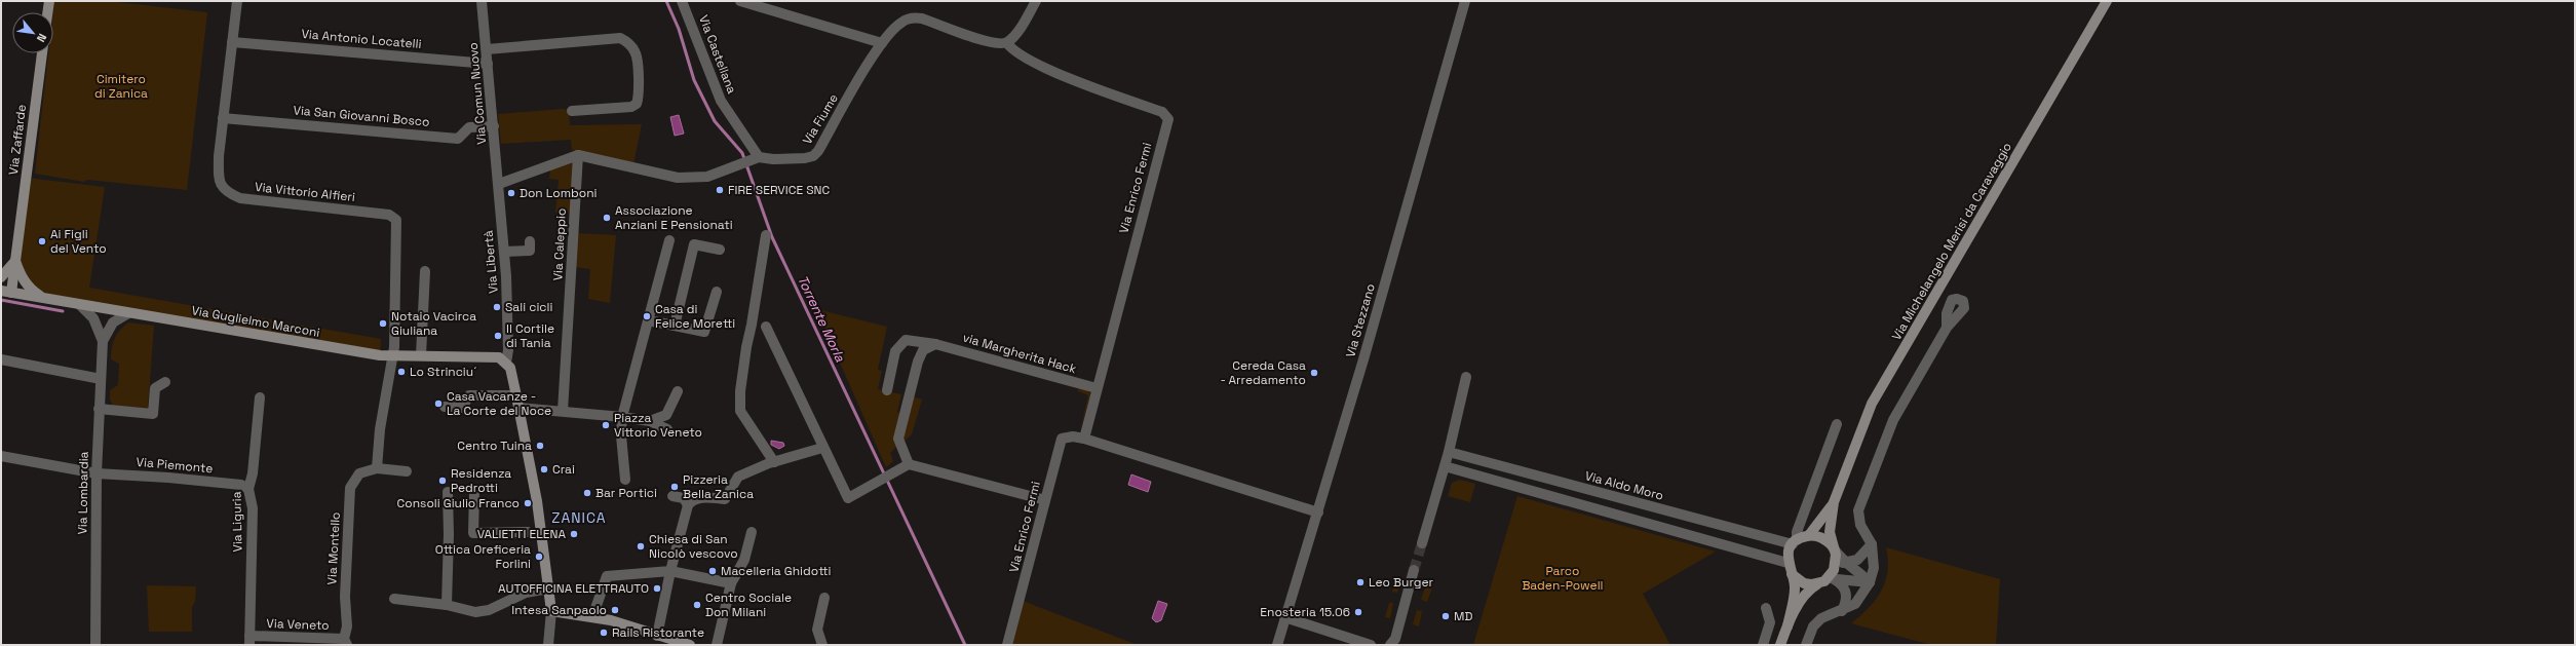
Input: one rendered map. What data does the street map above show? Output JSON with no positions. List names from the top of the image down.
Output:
{
  "streets": {
    "street": [
      "Via Antonio Locatelli",
      "Via Castellana",
      "Via Comun Nuovo",
      "Via San Giovanni Bosco",
      "Via Fiume",
      "Via Zaffarde",
      "Via Enrico Fermi",
      "Via Vittorio Alfieri",
      "Via Michelangelo Merisi da Caravaggio",
      "Via Caleppio",
      "Via Libertà",
      "Via Stezzano",
      "Via Guglielmo Marconi",
      "via Margherita Hack",
      "Via Piemonte",
      "Via Aldo Moro",
      "Via Lombardia",
      "Via Liguria",
      "Via Montello",
      "Via Veneto"
    ]
  },
  "crossings": [
    ["Via Antonio Locatelli", "Via Comun Nuovo"],
    ["Via Antonio Locatelli", "Via Vittorio Alfieri"],
    ["Via Castellana", "Via Fiume"],
    ["Via Comun Nuovo", "Via San Giovanni Bosco"],
    ["Via Comun Nuovo", "Via Libertà"],
    ["Via San Giovanni Bosco", "Via Vittorio Alfieri"],
    ["Via Fiume", "Via Enrico Fermi"],
    ["Via Fiume", "Via Caleppio"],
    ["Via Zaffarde", "Via Guglielmo Marconi"],
    ["Via Enrico Fermi", "Via Stezzano"],
    ["Via Enrico Fermi", "via Margherita Hack"],
    ["Via Vittorio Alfieri", "Via Guglielmo Marconi"],
    ["Via Michelangelo Merisi da Caravaggio", "Via Aldo Moro"],
    ["Via Libertà", "Via Guglielmo Marconi"],
    ["Via Guglielmo Marconi", "Via Lombardia"],
    ["Via Piemonte", "Via Lombardia"],
    ["Via Piemonte", "Via Liguria"],
    ["Via Liguria", "Via Veneto"],
    ["Via Montello", "Via Veneto"]
  ],
  "districts": ["ZANICA"],
  "water": ["Torrente Morla"],
  "parks": ["Cimitero di Zanica", "Parco Baden-Powell"],
  "places": [
    "FIRE SERVICE SNC",
    "Don Lomboni",
    "Associazione Anziani E Pensionati",
    "Ai Figli del Vento",
    "Sali cicli",
    "Casa di Felice Moretti",
    "Notaio Vacirca Giuliana",
    "Il Cortile di Tania",
    "Lo Strinciu´",
    "Cereda Casa - Arredamento",
    "Casa Vacanze - La Corte del Noce",
    "Piazza Vittorio Veneto",
    "Centro Tuina",
    "Crai",
    "Residenza Pedrotti",
    "Pizzeria Bella Zanica",
    "Bar Portici",
    "Consoli Giulio Franco",
    "VALIETTI ELENA",
    "Chiesa di San Nicolò vescovo",
    "Ottica Oreficeria Forlini",
    "Macelleria Ghidotti",
    "Leo Burger",
    "AUTOFFICINA ELETTRAUTO",
    "Centro Sociale Don Milani",
    "Intesa Sanpaolo",
    "Enosteria 15.06",
    "MD",
    "Rails Ristorante"
  ],
  "north": "bottom right"
}
